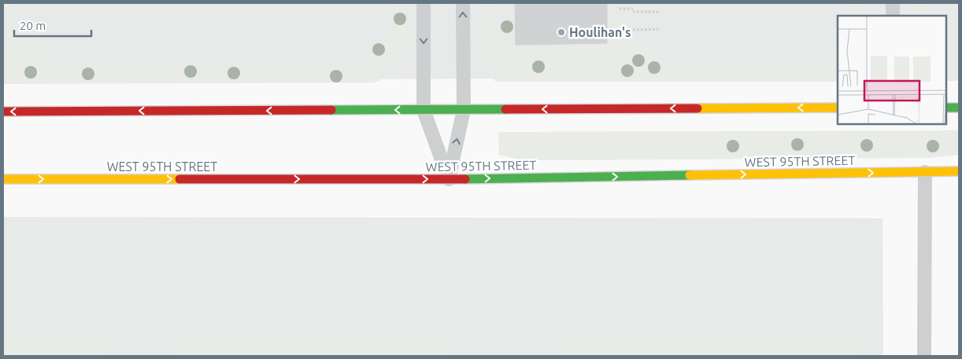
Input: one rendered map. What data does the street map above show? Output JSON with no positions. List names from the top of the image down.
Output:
{
  "streets": {
    "main road": ["WEST 95TH STREET"]
  },
  "places": ["Houlihan's"],
  "scale_bar": "20 m"
}
